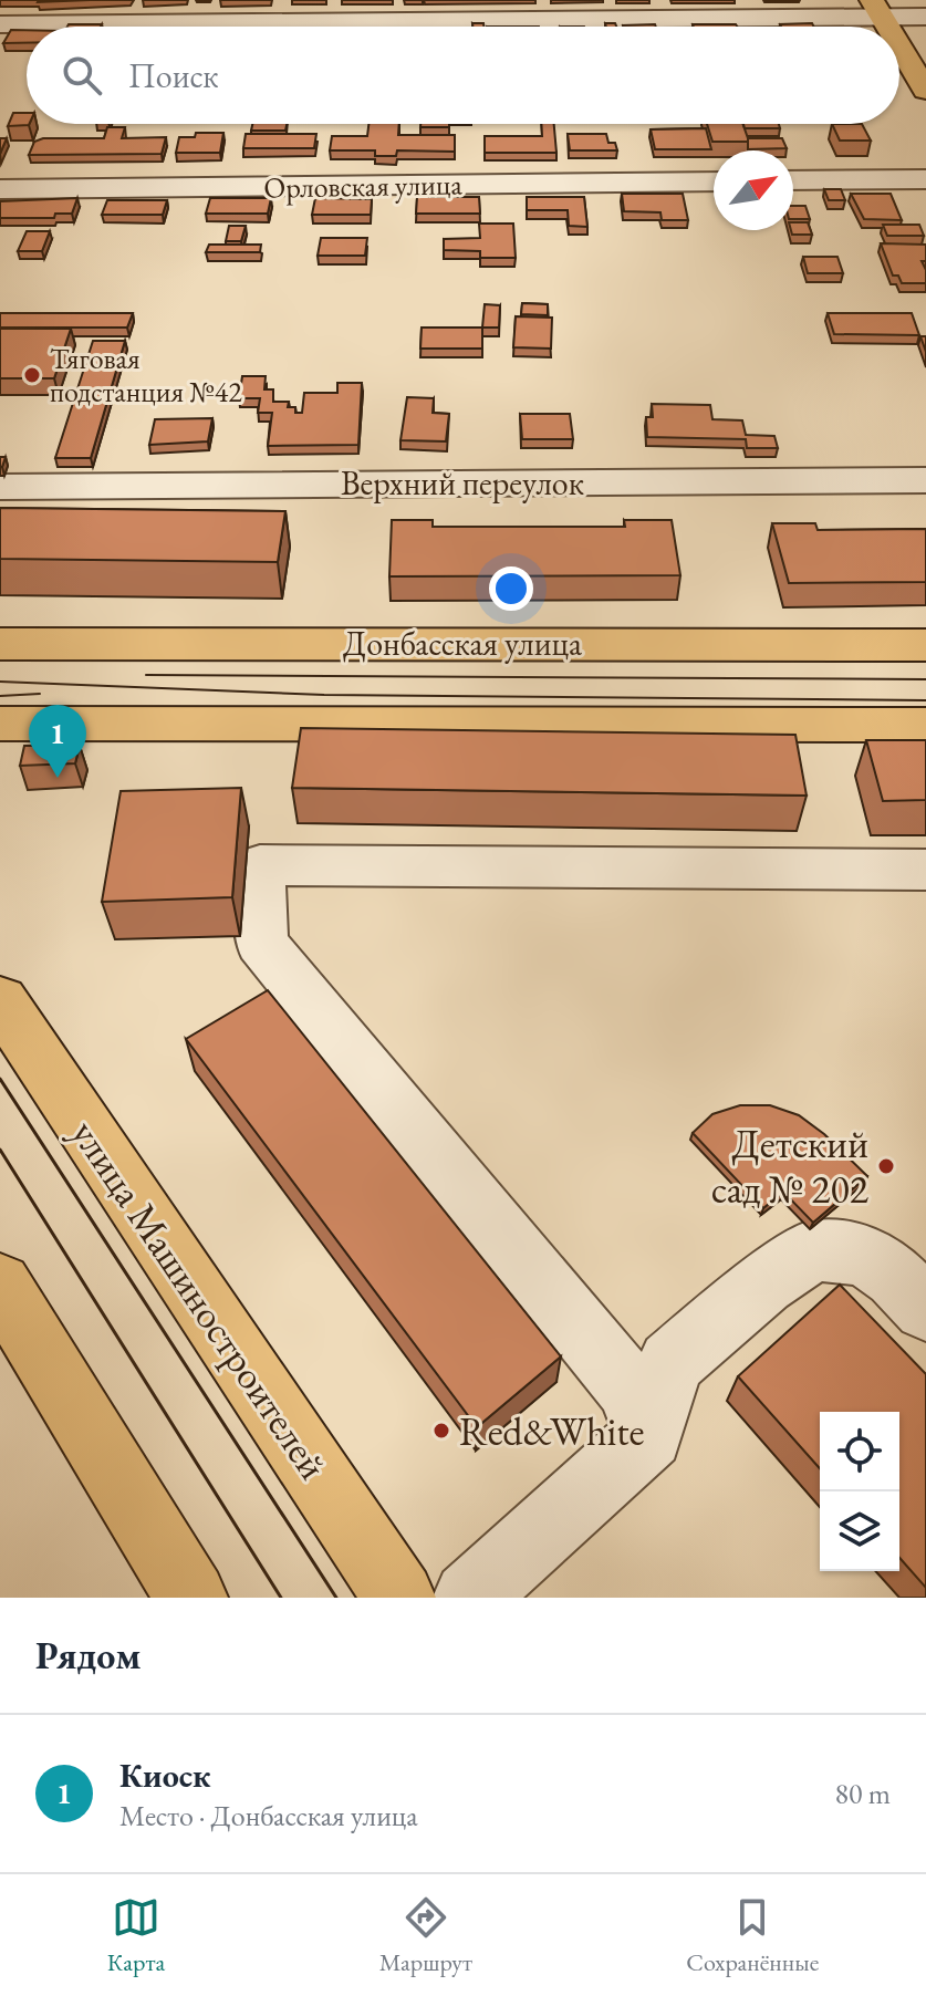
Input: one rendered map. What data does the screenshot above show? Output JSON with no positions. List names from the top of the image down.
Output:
{
  "streets": {
    "main road": ["Донбасская улица", "улица Машиностроителей"],
    "street": ["Орловская улица", "Верхний переулок"]
  },
  "places": ["Тяговая подстанция №42", "Детский сад № 202", "Red&White"],
  "north": "top right",
  "page": {
    "search": "Поиск",
    "pins": "1",
    "heading": "Рядом",
    "list": [
      {
        "mark": "1",
        "name": "Киоск",
        "note": "Место · Донбасская улица",
        "value": "80 m"
      }
    ],
    "nav": ["Карта", "Маршрут", "Сохранённые"]
  }
}
